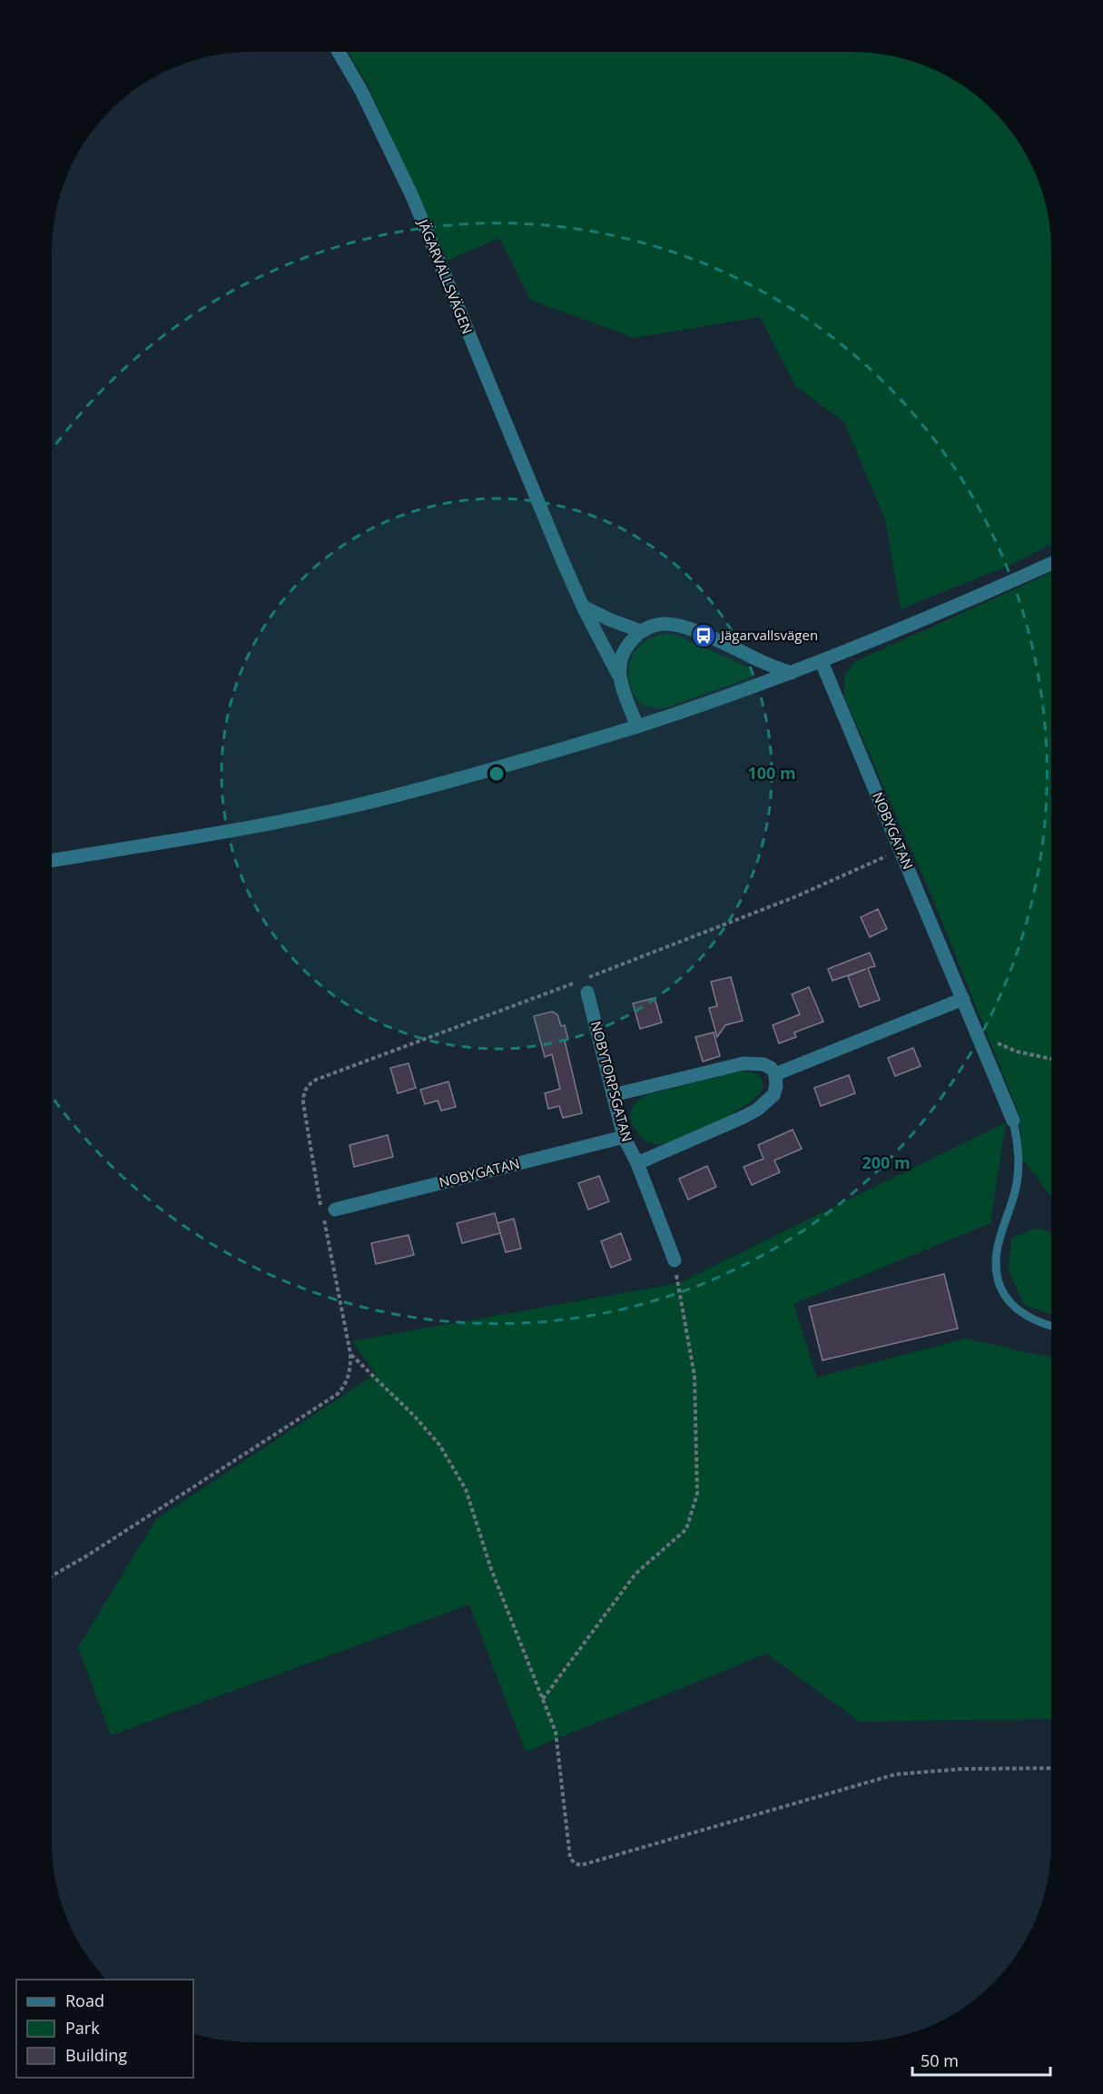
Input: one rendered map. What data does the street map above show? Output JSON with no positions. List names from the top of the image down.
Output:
{
  "streets": {
    "street": ["JÄGARVALLSVÄGEN", "NOBYGATAN", "NOBYTORPSGATAN"]
  },
  "crossings": [
    ["NOBYGATAN", "NOBYTORPSGATAN"]
  ],
  "places": {
    "bus stop": ["Jägarvallsvägen"]
  },
  "legend": ["Road", "Park", "Building"],
  "scale_bar": "50 m",
  "rings": ["100 m", "200 m"]
}
